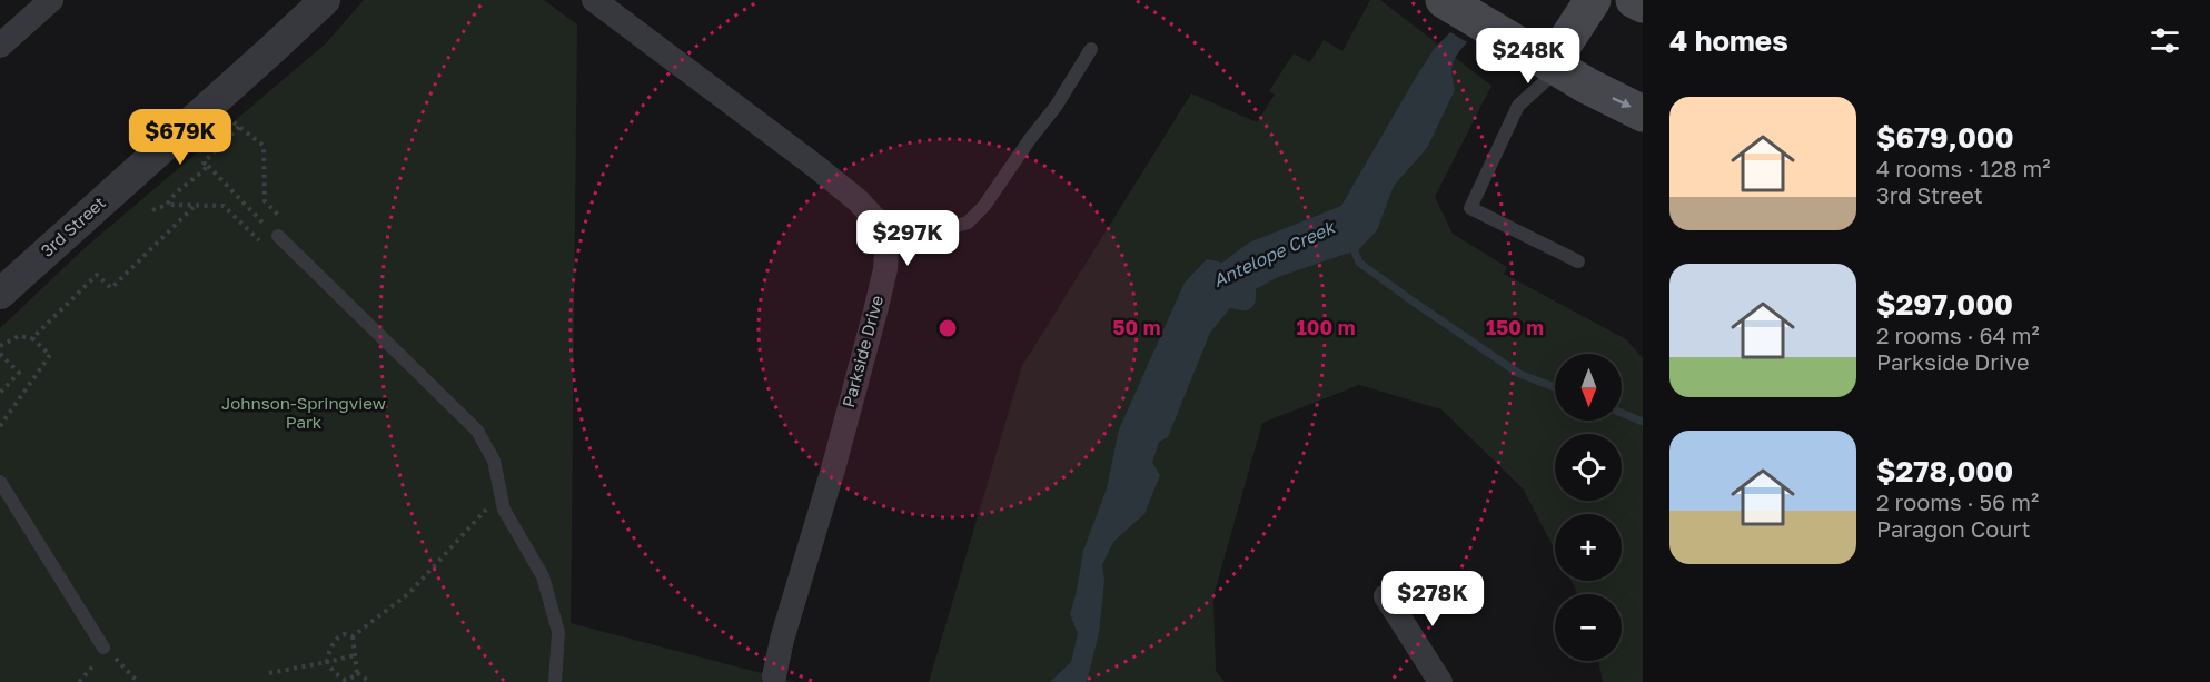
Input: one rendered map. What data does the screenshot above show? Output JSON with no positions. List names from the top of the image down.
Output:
{
  "streets": {
    "street": ["3rd Street", "Parkside Drive"]
  },
  "water": ["Antelope Creek"],
  "parks": ["Johnson-Springview Park"],
  "north": "bottom",
  "page": {
    "heading": "4 homes",
    "price": [
      "$248K",
      "$679K",
      "$297K",
      "$278K"
    ],
    "list": [
      {
        "name": "$679,000",
        "note": "4 rooms · 128 m² · 3rd Street"
      },
      {
        "name": "$297,000",
        "note": "2 rooms · 64 m² · Parkside Drive"
      },
      {
        "name": "$278,000",
        "note": "2 rooms · 56 m² · Paragon Court"
      }
    ],
    "map_buttons": ["+", "−"]
  },
  "rings": ["50 m", "100 m", "150 m"]
}
